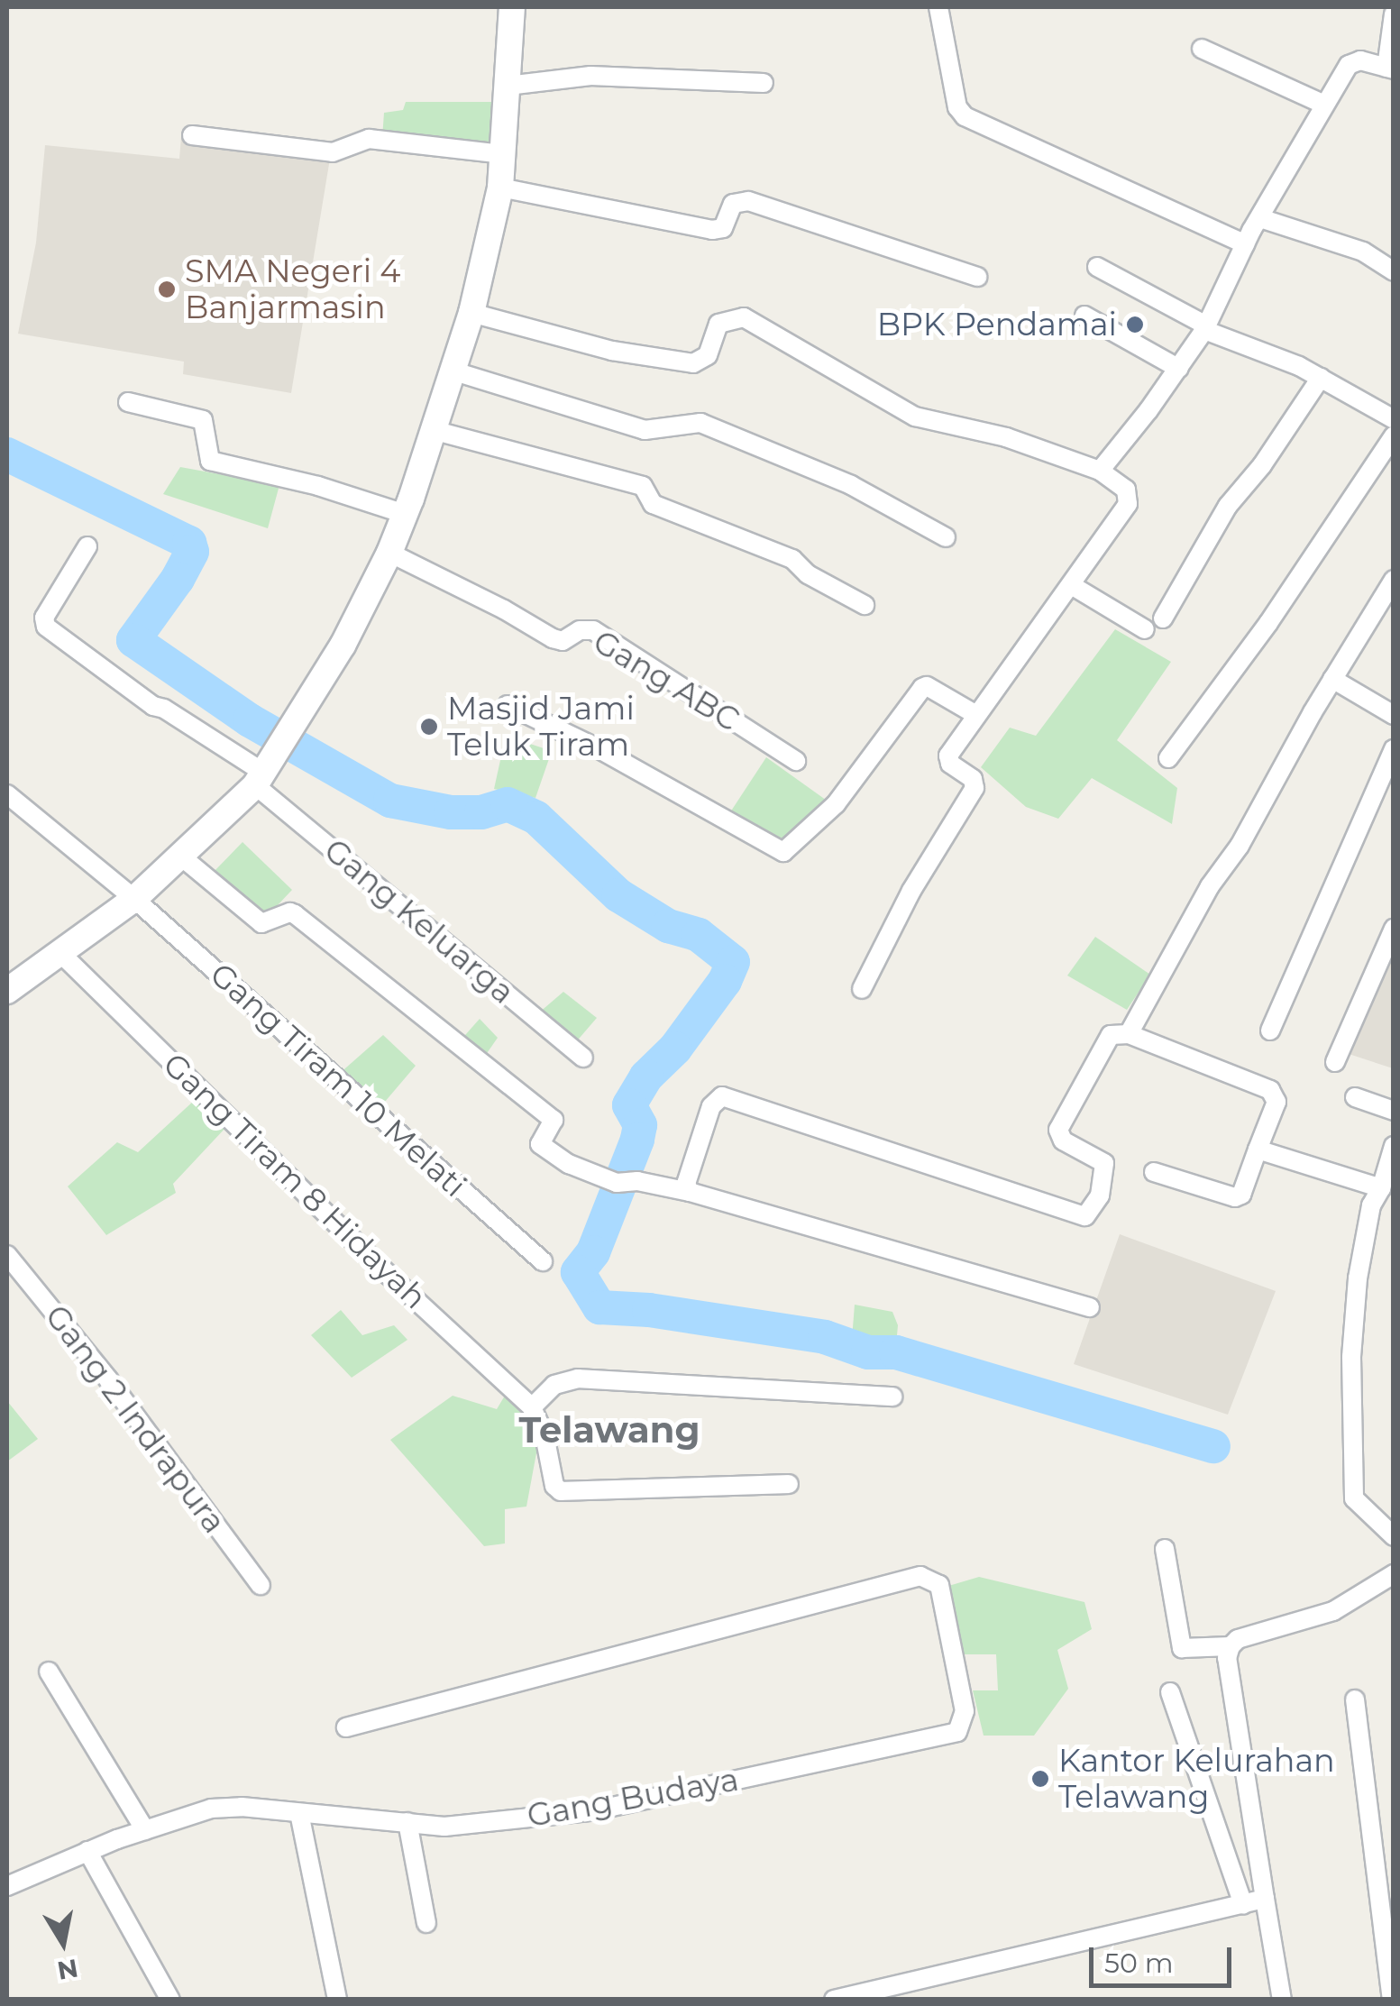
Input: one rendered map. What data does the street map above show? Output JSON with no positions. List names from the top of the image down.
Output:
{
  "streets": {
    "street": [
      "Gang ABC",
      "Gang Keluarga",
      "Gang Tiram 10 Melati",
      "Gang Tiram 8 Hidayah",
      "Gang 2 Indrapura",
      "Gang Budaya"
    ]
  },
  "districts": ["Telawang"],
  "places": [
    "SMA Negeri 4 Banjarmasin",
    "BPK Pendamai",
    "Masjid Jami Teluk Tiram",
    "Kantor Kelurahan Telawang"
  ],
  "scale_bar": "50 m",
  "north": "bottom"
}
